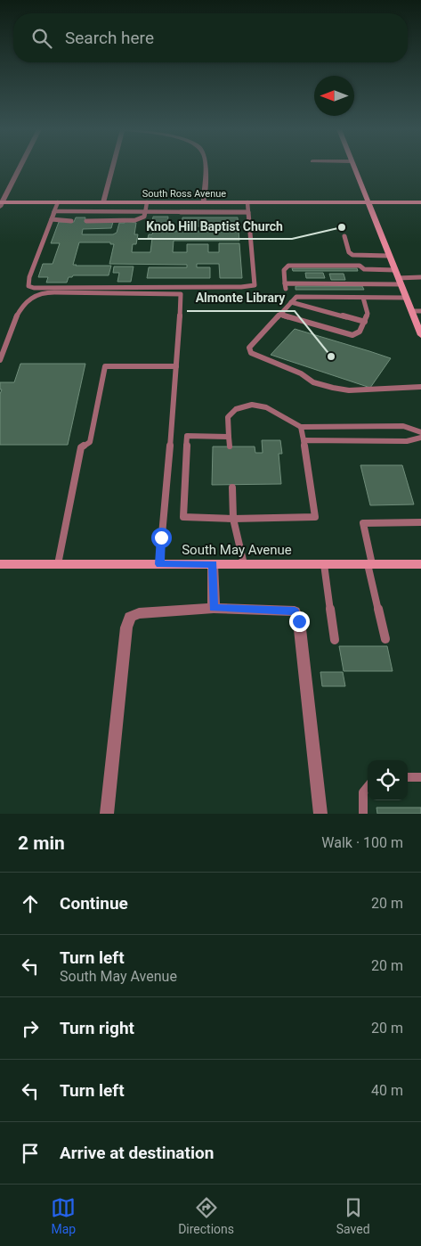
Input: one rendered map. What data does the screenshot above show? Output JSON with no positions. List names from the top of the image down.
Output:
{
  "streets": {
    "main road": ["South Ross Avenue", "South May Avenue"]
  },
  "places": ["Knob Hill Baptist Church", "Almonte Library"],
  "north": "left",
  "page": {
    "search": "Search here",
    "heading": ["2 min", "Walk · 100 m"],
    "list": [
      ["Continue", "20 m"],
      ["Turn left", "South May Avenue", "20 m"],
      ["Turn right", "20 m"],
      ["Turn left", "40 m"],
      "Arrive at destination"
    ],
    "nav": ["Map", "Directions", "Saved"]
  }
}
